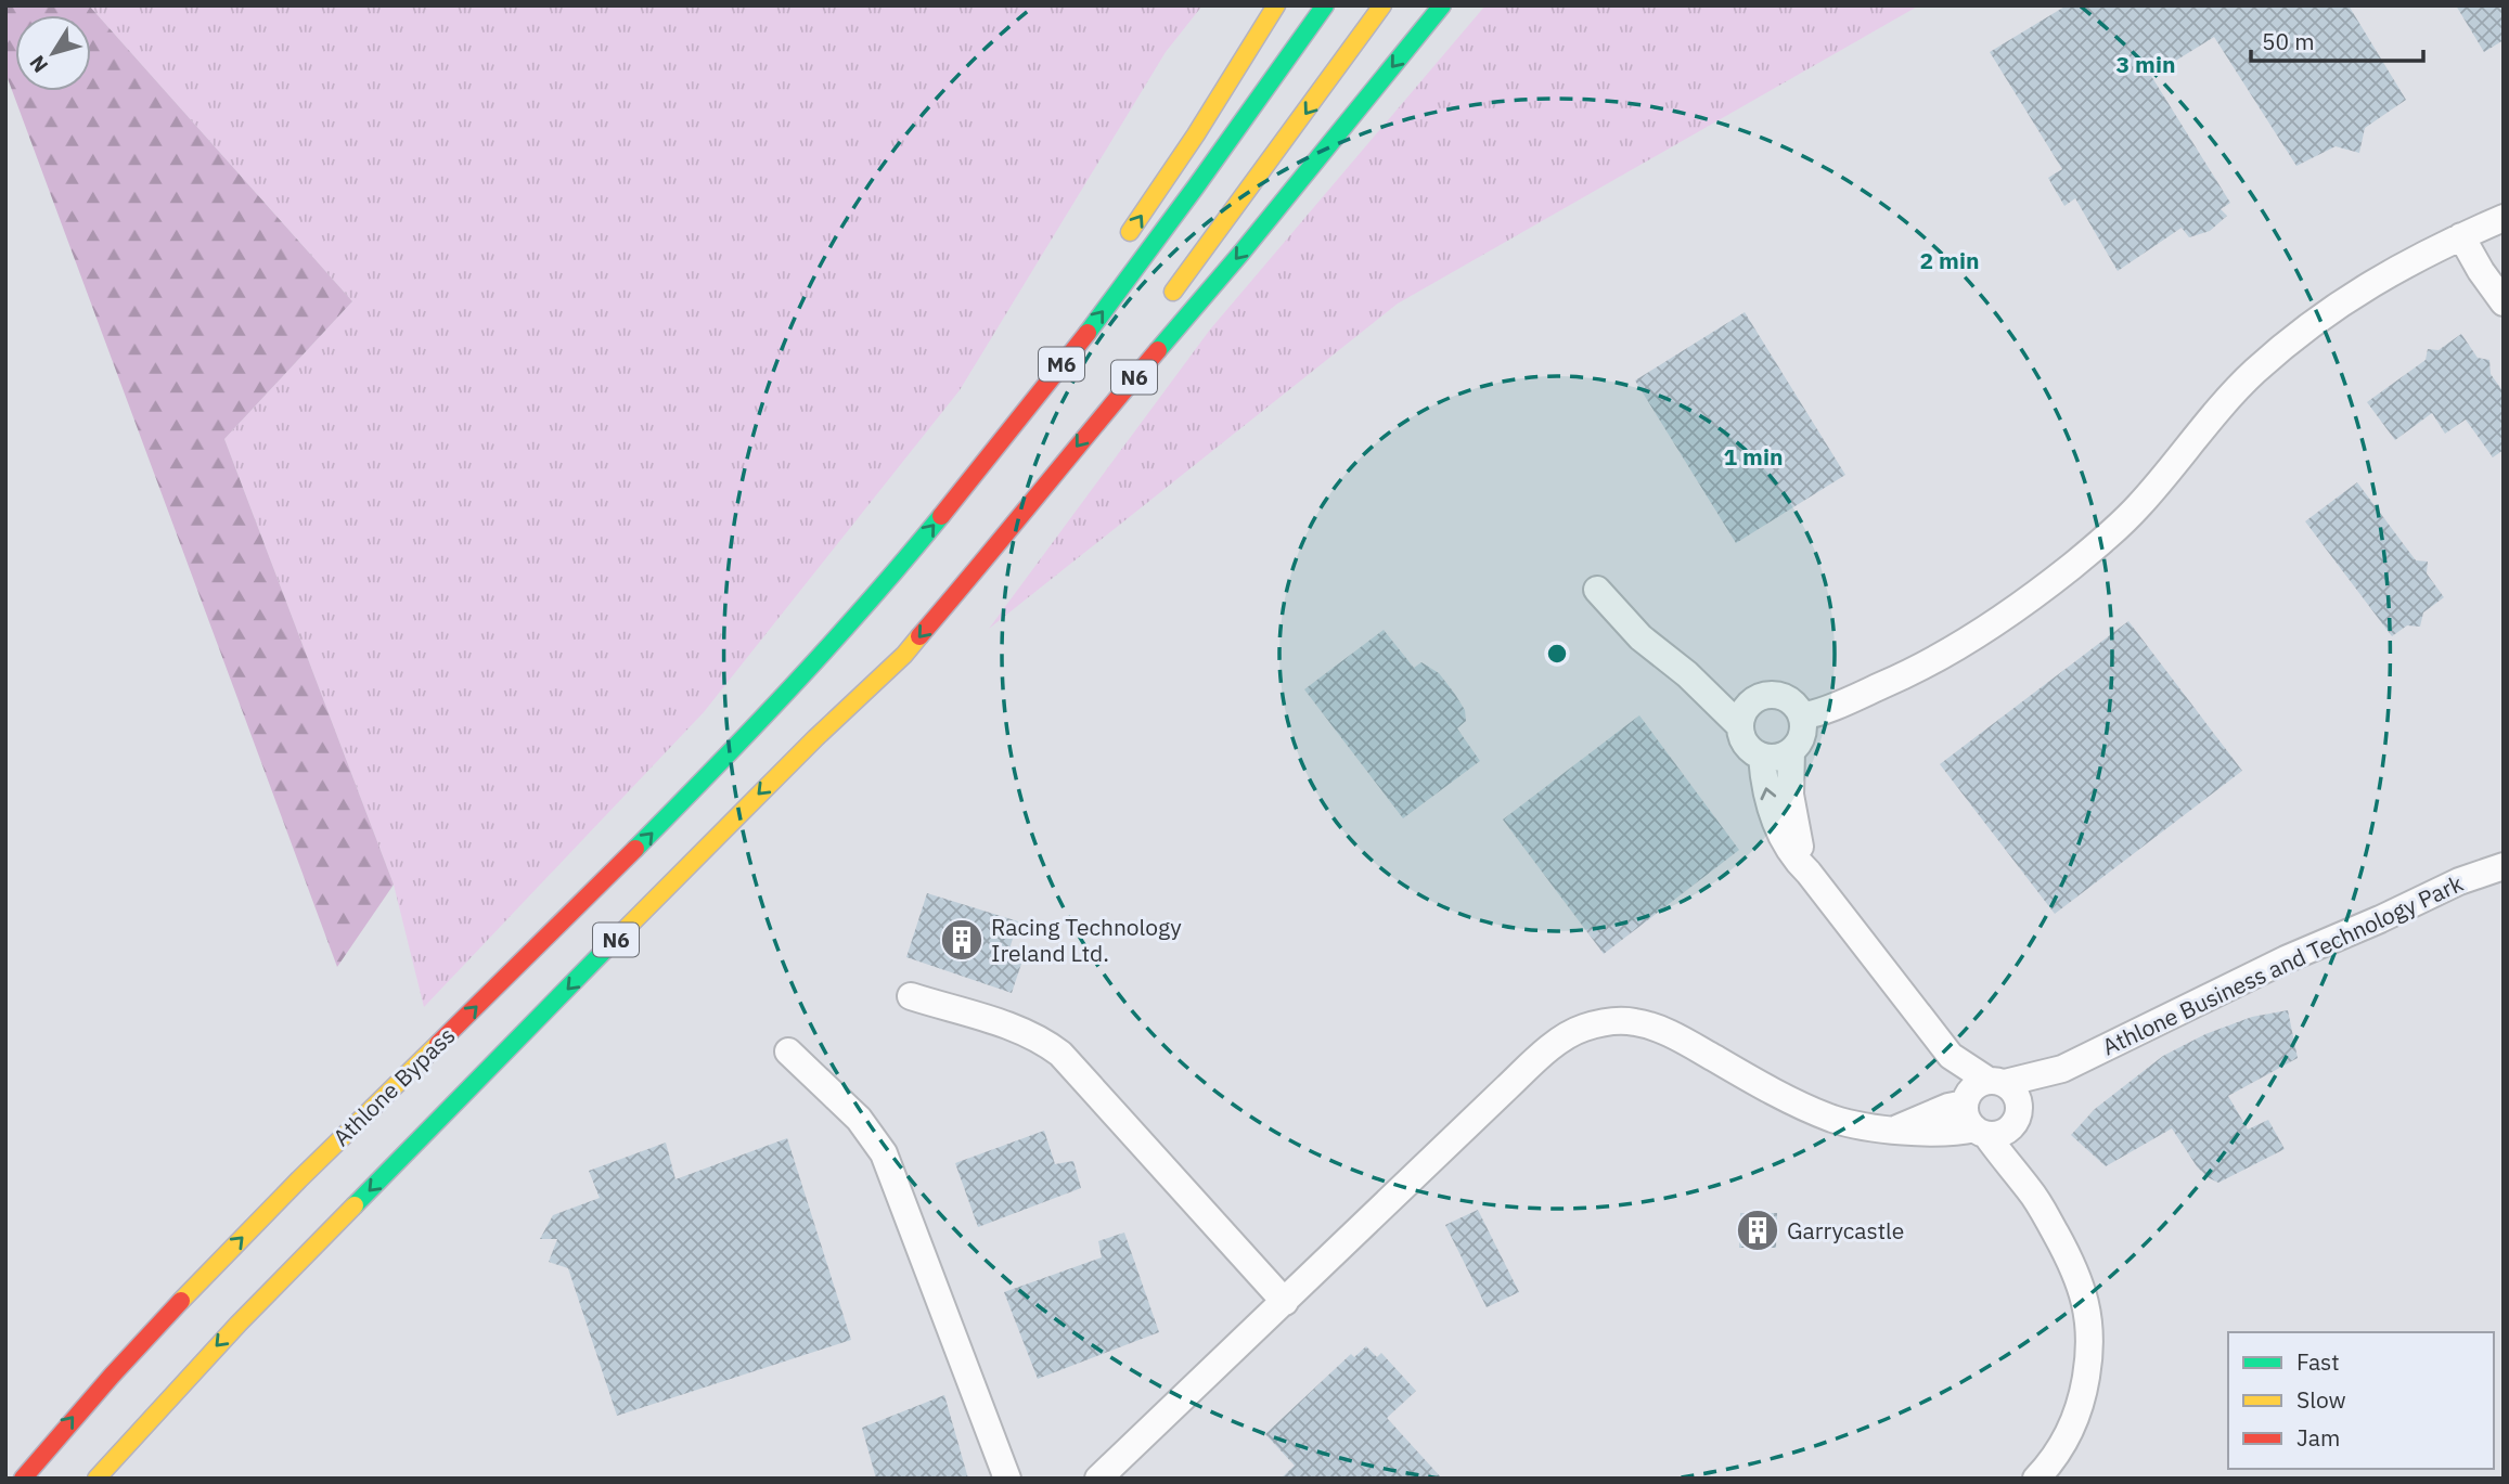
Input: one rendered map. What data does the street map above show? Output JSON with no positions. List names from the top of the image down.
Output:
{
  "streets": {
    "highway": ["M6", "N6", "Athlone Bypass"],
    "street": ["Athlone Business and Technology Park"]
  },
  "crossings": [
    ["M6", "N6"],
    ["M6", "Athlone Bypass"],
    ["N6", "Athlone Bypass"]
  ],
  "places": {
    "building": ["Racing Technology Ireland Ltd.", "Garrycastle"]
  },
  "legend": ["Fast", "Slow", "Jam"],
  "scale_bar": "50 m",
  "north": "bottom left",
  "rings": ["3 min", "2 min", "1 min"]
}
